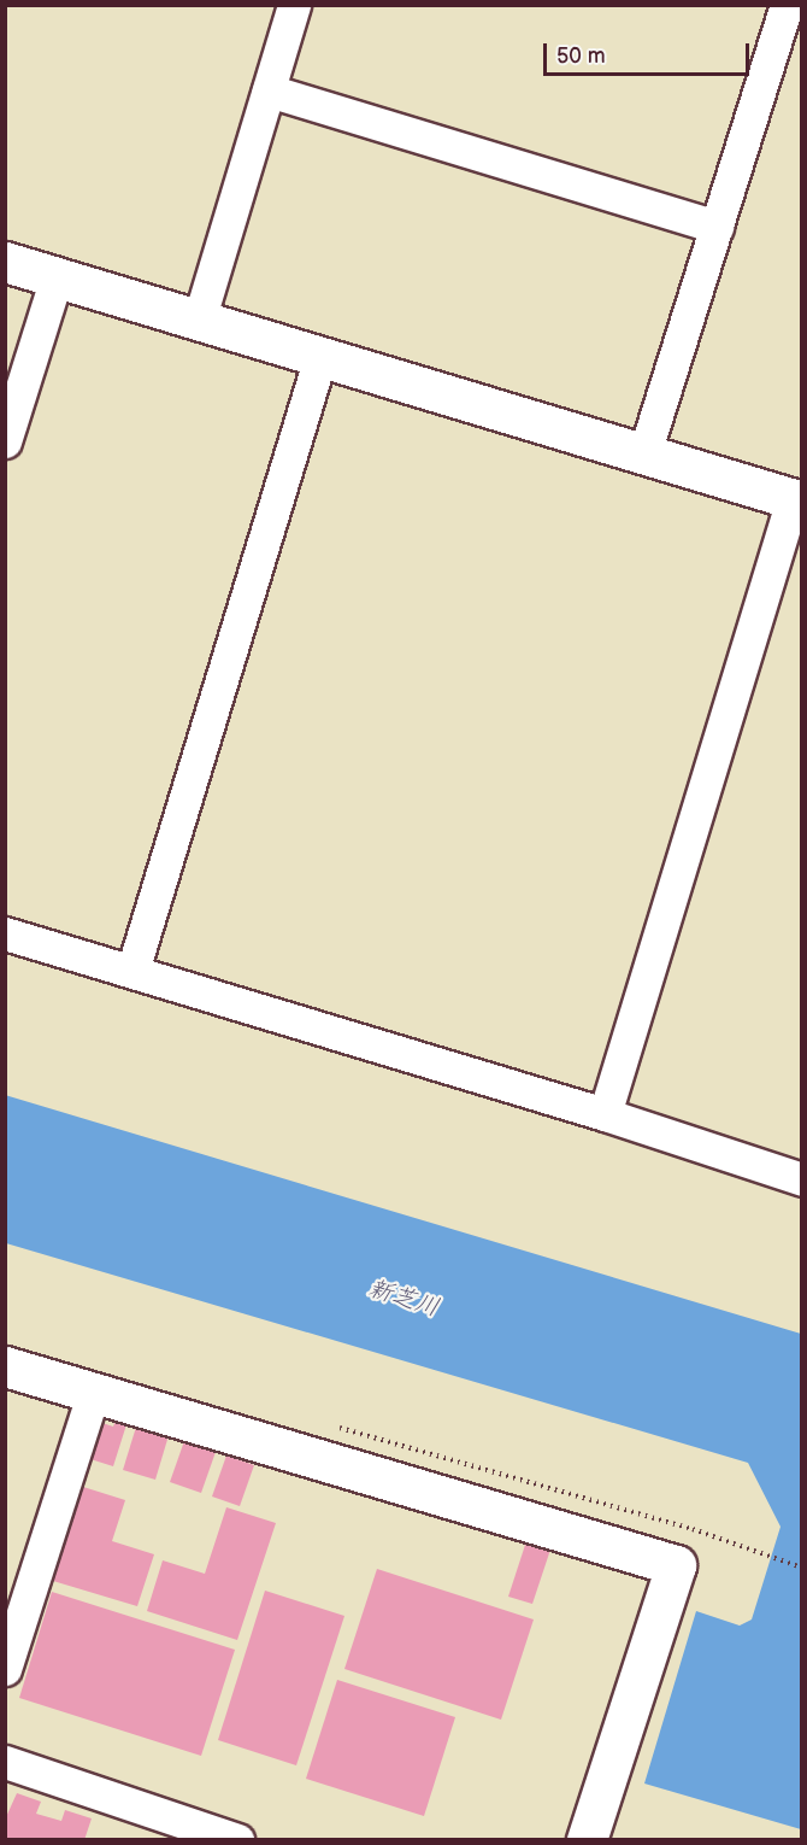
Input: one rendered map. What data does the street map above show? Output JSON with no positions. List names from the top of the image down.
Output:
{
  "water": ["新芝川"],
  "scale_bar": "50 m"
}
